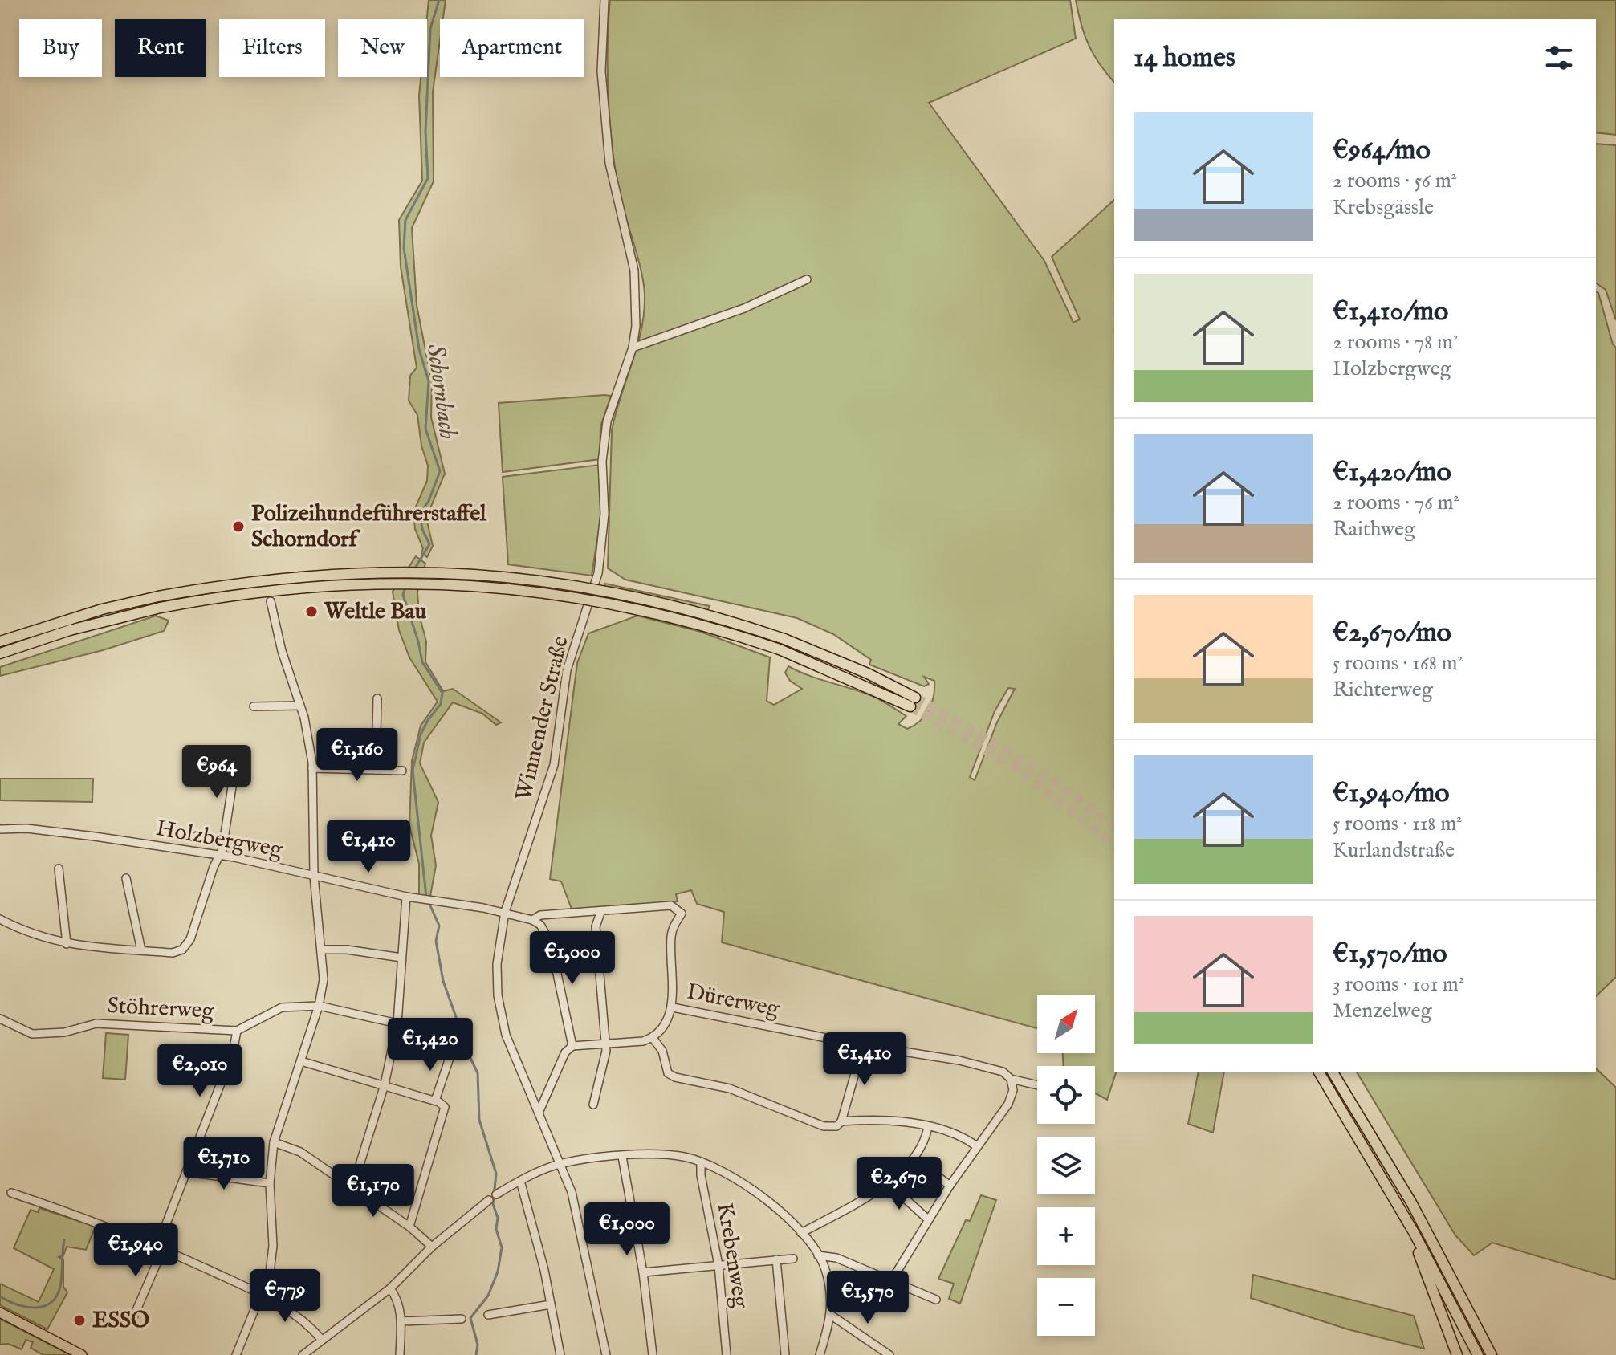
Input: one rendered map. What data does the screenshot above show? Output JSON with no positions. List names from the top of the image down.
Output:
{
  "streets": {
    "street": [
      "Winnender Straße",
      "Holzbergweg",
      "Dürerweg",
      "Stöhrerweg",
      "Krebenweg"
    ]
  },
  "crossings": [
    ["Winnender Straße", "Holzbergweg"]
  ],
  "water": ["Schornbach"],
  "places": ["Polizeihundeführerstaffel Schorndorf", "Weltle Bau", "ESSO"],
  "north": "top right",
  "page": {
    "chip": [
      "Buy",
      "Rent",
      "Filters",
      "New",
      "Apartment"
    ],
    "heading": "14 homes",
    "list": [
      {
        "name": "€964/mo",
        "note": "2 rooms · 56 m² · Krebsgässle"
      },
      {
        "name": "€1,410/mo",
        "note": "2 rooms · 78 m² · Holzbergweg"
      },
      {
        "name": "€1,420/mo",
        "note": "2 rooms · 76 m² · Raithweg"
      },
      {
        "name": "€2,670/mo",
        "note": "5 rooms · 168 m² · Richterweg"
      },
      {
        "name": "€1,940/mo",
        "note": "5 rooms · 118 m² · Kurlandstraße"
      },
      {
        "name": "€1,570/mo",
        "note": "3 rooms · 101 m² · Menzelweg"
      }
    ],
    "price": [
      "€1,160",
      "€964",
      "€1,410",
      "€1,000",
      "€1,420",
      "€1,410",
      "€2,010",
      "€1,710",
      "€2,670",
      "€1,170",
      "€1,000",
      "€1,940",
      "€779",
      "€1,570"
    ],
    "map_buttons": ["+", "−"]
  }
}
